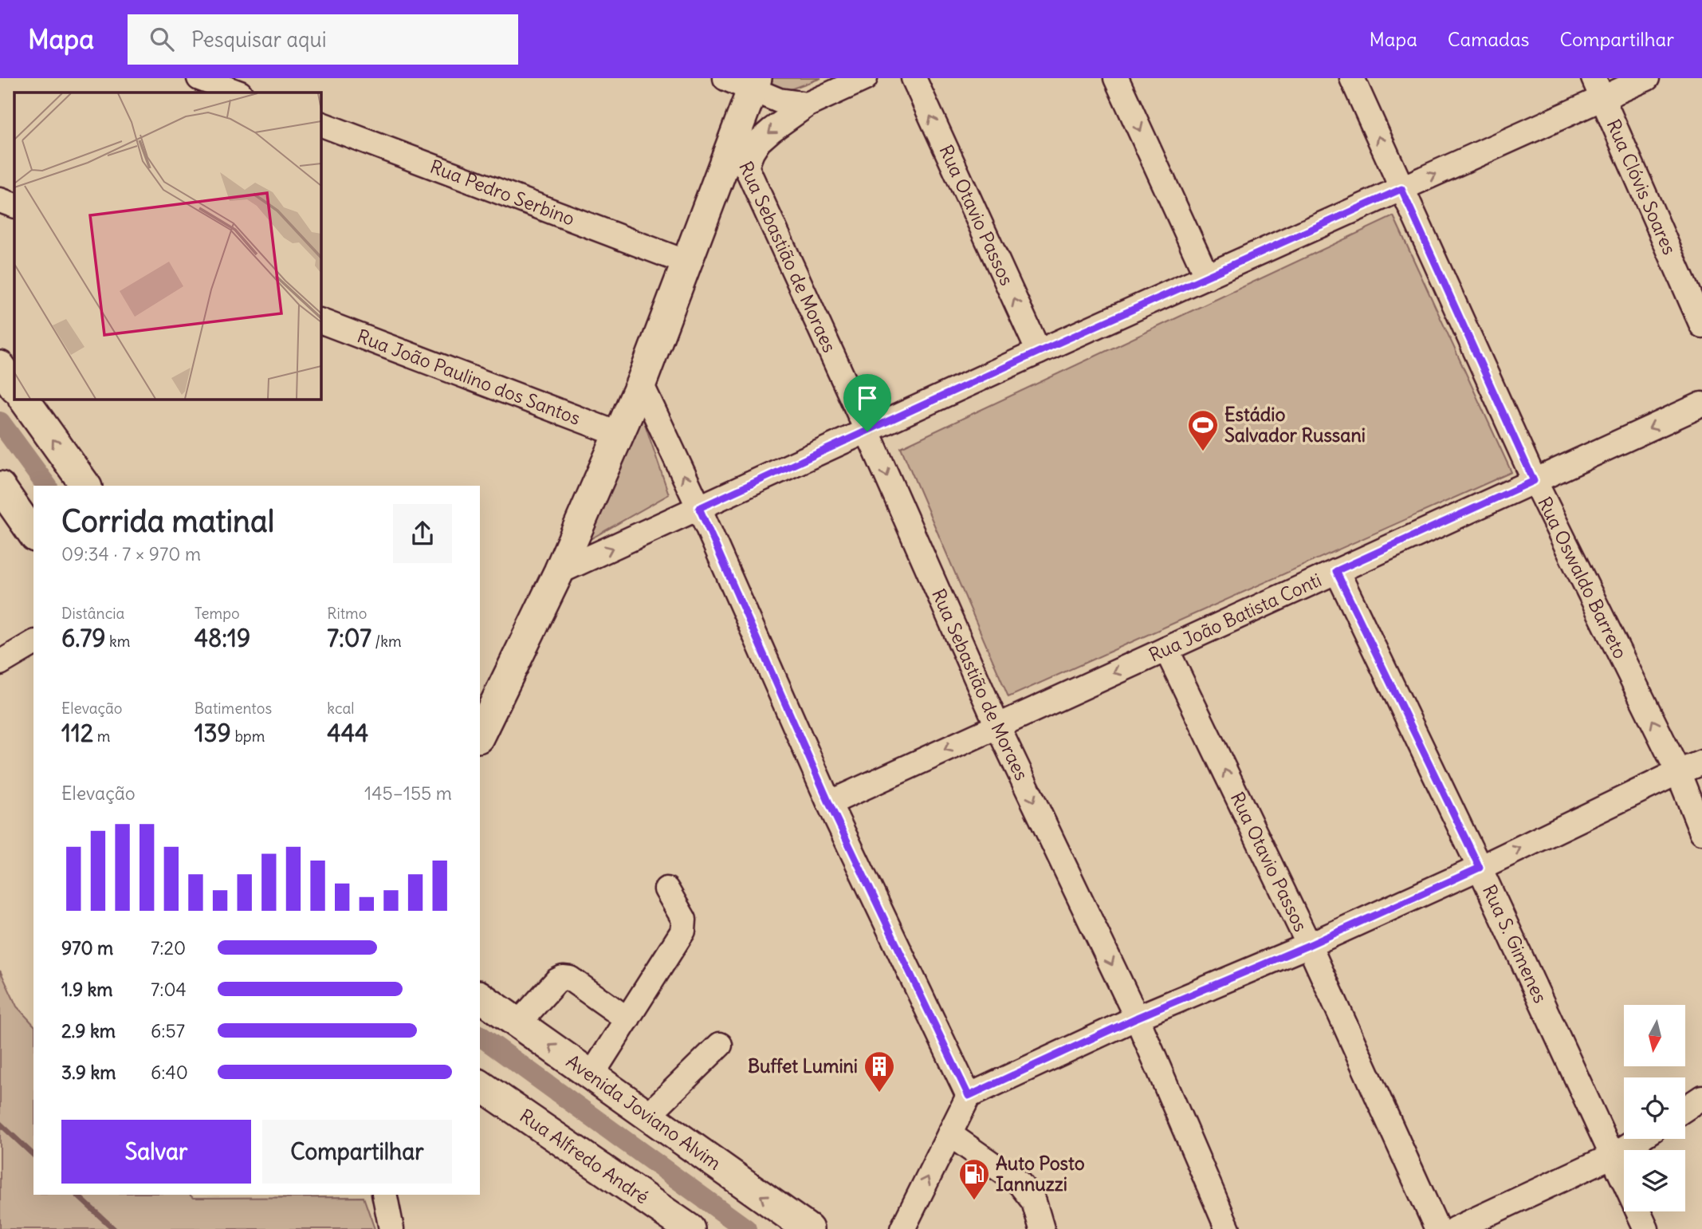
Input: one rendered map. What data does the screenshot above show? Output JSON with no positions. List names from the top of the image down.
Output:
{
  "streets": {
    "main road": ["Avenida Joviano Alvim", "Rua Alfredo André"],
    "street": [
      "Rua Clóvis Soares",
      "Rua Pedro Serbino",
      "Rua Otavio Passos",
      "Rua Sebastião de Moraes",
      "Rua João Paulino dos Santos",
      "Rua Oswaldo Barreto",
      "Rua João Batista Conti",
      "Rua S. Gimenes"
    ]
  },
  "crossings": [
    ["Rua Otavio Passos", "Rua João Batista Conti"],
    ["Rua Sebastião de Moraes", "Rua João Batista Conti"],
    ["Rua Oswaldo Barreto", "Rua João Batista Conti"],
    ["Rua João Batista Conti", "Rua S. Gimenes"]
  ],
  "one_way": ["Rua Oswaldo Barreto", "Rua João Batista Conti", "Avenida Joviano Alvim"],
  "places": {
    "sports": ["Estádio Salvador Russani"],
    "building": ["Buffet Lumini"],
    "fuel station": ["Auto Posto Iannuzzi"]
  },
  "north": "bottom",
  "page": {
    "header": "Mapa",
    "search": "Pesquisar aqui",
    "nav": ["Mapa", "Camadas", "Compartilhar"],
    "heading": ["Corrida matinal", "09:34 · 7 × 970 m"],
    "stats": [
      ["Distância", "6.79 km"],
      ["Tempo", "48:19"],
      ["Ritmo", "7:07 /km"],
      ["Elevação", "112 m"],
      ["Batimentos", "139 bpm"],
      ["kcal", "444"]
    ],
    "chart": ["Elevação", "145–155 m"],
    "list": [
      {
        "name": "970 m",
        "note": "7:20"
      },
      {
        "name": "1.9 km",
        "note": "7:04"
      },
      {
        "name": "2.9 km",
        "note": "6:57"
      },
      {
        "name": "3.9 km",
        "note": "6:40"
      }
    ],
    "buttons": ["Salvar", "Compartilhar"]
  }
}
